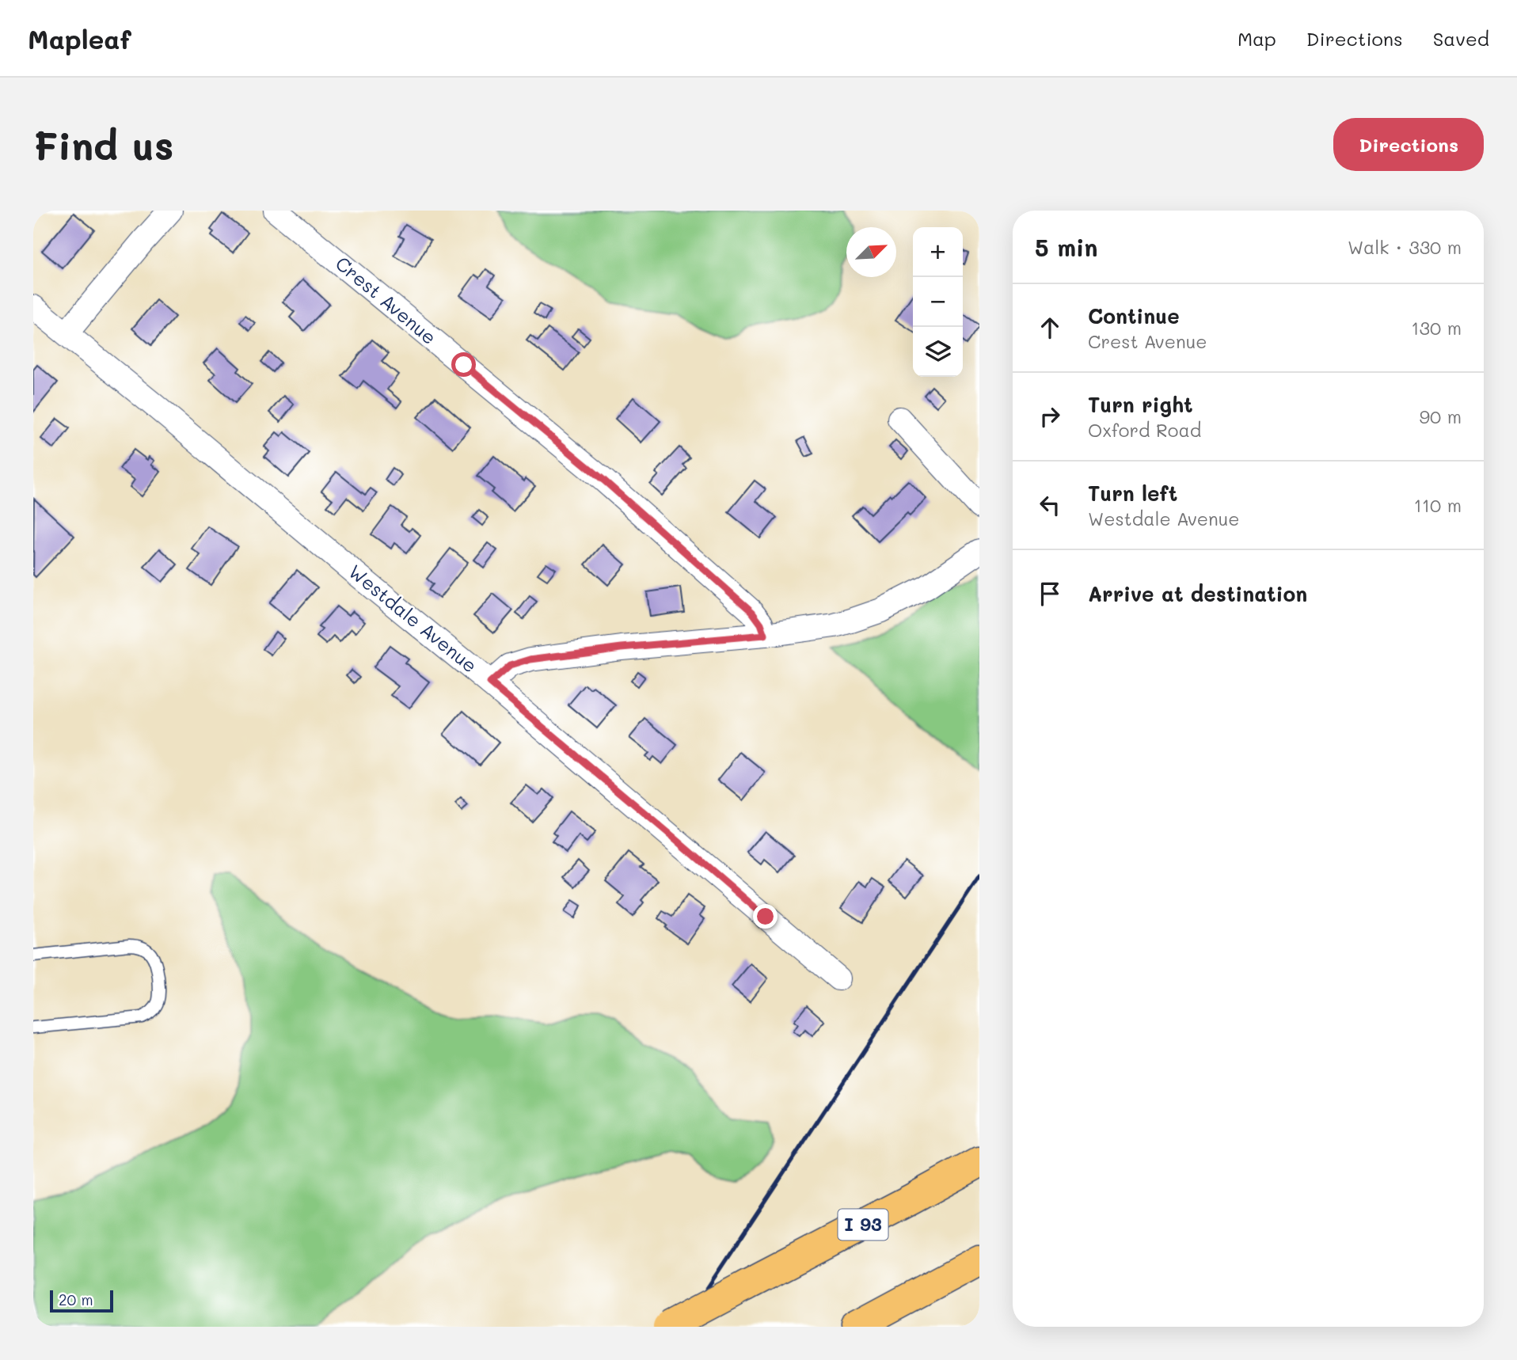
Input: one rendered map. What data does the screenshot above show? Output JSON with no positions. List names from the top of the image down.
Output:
{
  "streets": {
    "highway": ["I 93"],
    "street": ["Crest Avenue", "Westdale Avenue"]
  },
  "scale_bar": "20 m",
  "north": "top right",
  "page": {
    "header": "Mapleaf",
    "nav": ["Map", "Directions", "Saved"],
    "buttons": "Directions",
    "title": "Find us",
    "heading": ["5 min", "Walk · 330 m"],
    "map_buttons": ["+", "−"],
    "list": [
      ["Continue", "Crest Avenue", "130 m"],
      ["Turn right", "Oxford Road", "90 m"],
      ["Turn left", "Westdale Avenue", "110 m"],
      "Arrive at destination"
    ],
    "scale": "20 m"
  }
}
